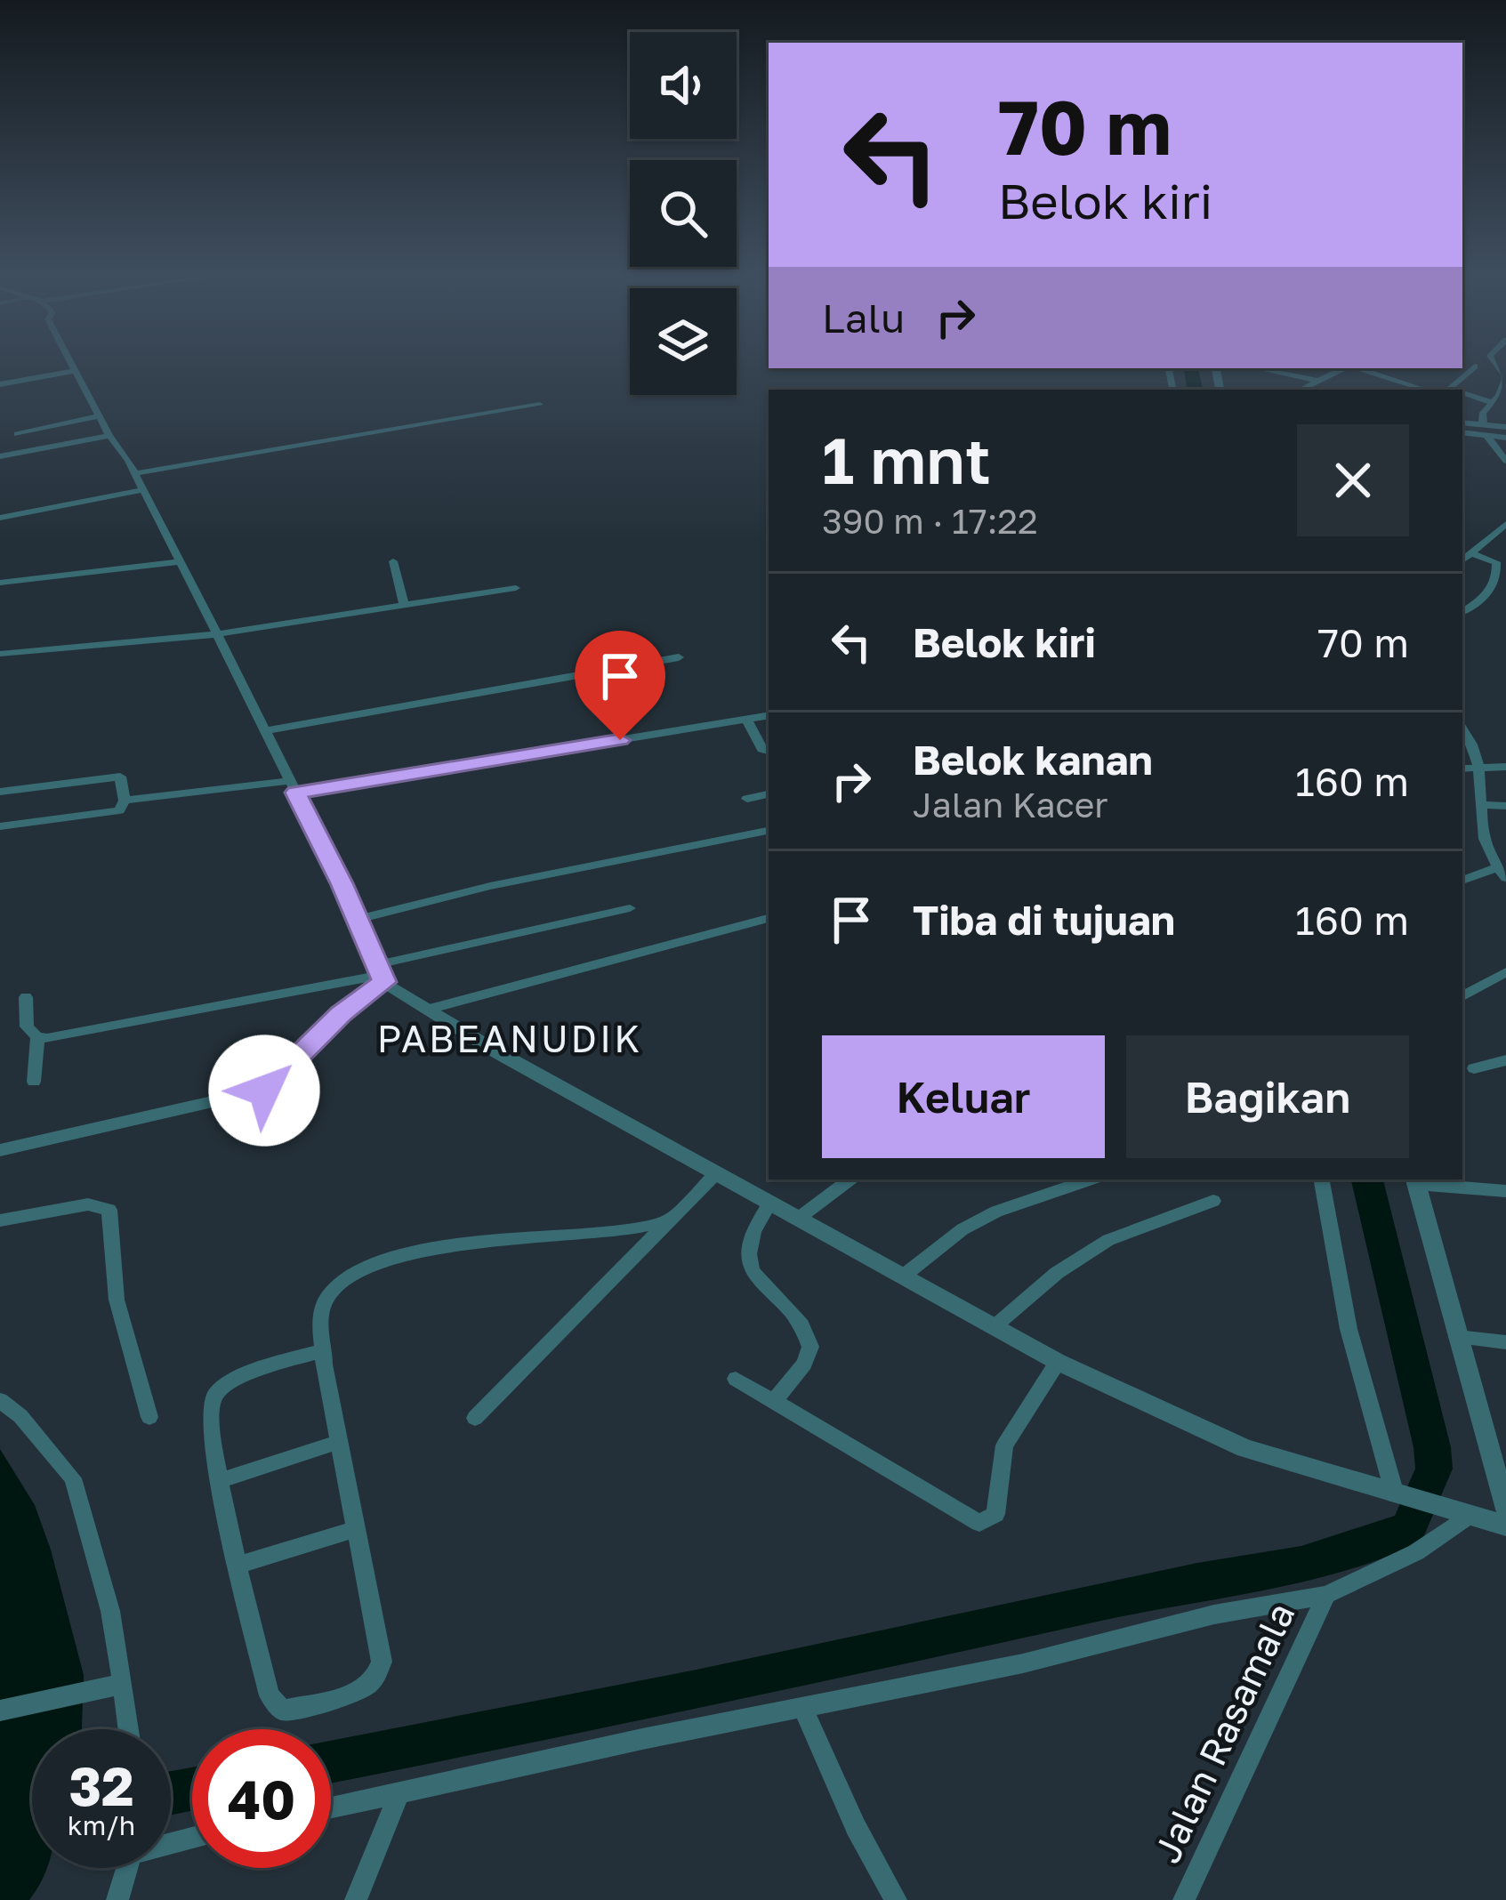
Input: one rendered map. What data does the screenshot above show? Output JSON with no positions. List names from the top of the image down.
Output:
{
  "streets": {
    "street": ["Jalan Rasamala"]
  },
  "districts": ["PABEANUDIK"],
  "page": {
    "turn": ["70 m", "Belok kiri"],
    "then": "Lalu",
    "heading": ["1 mnt", "390 m · 17:22"],
    "list": [
      {
        "name": "Belok kiri",
        "value": "70 m"
      },
      {
        "name": "Belok kanan",
        "note": "Jalan Kacer",
        "value": "160 m"
      },
      {
        "name": "Tiba di tujuan",
        "value": "160 m"
      }
    ],
    "buttons": ["Keluar", "Bagikan"],
    "speed": "32 km/h",
    "limit": "40"
  }
}
